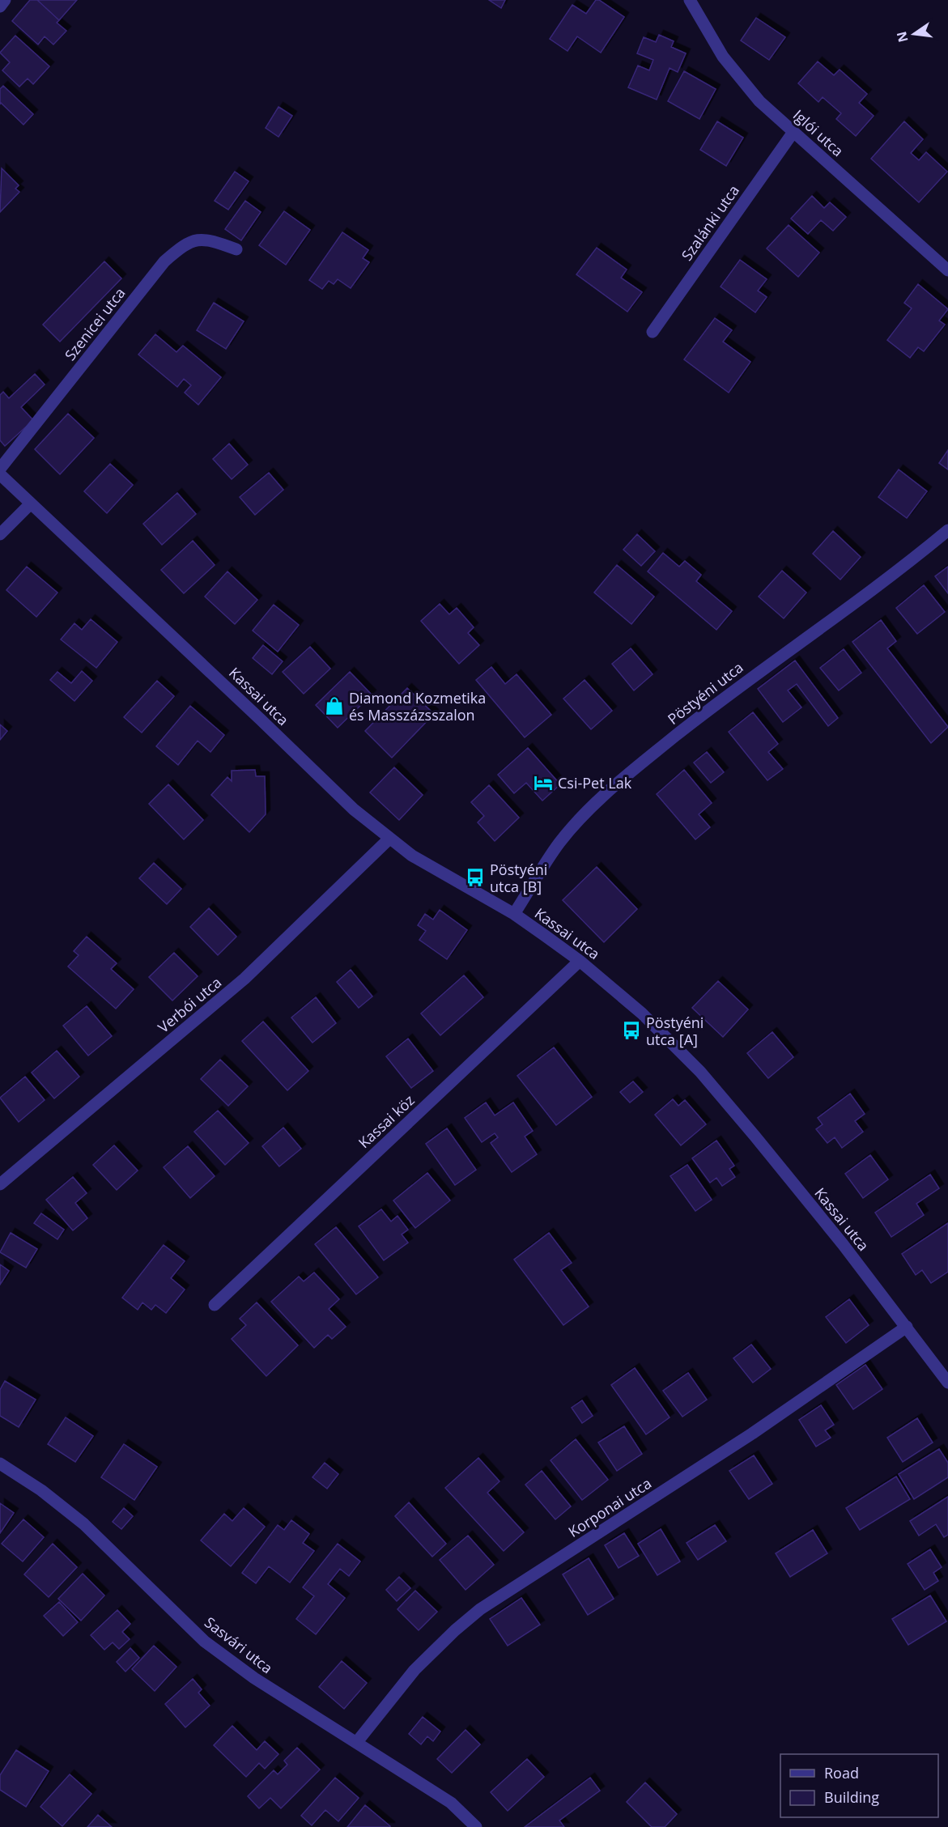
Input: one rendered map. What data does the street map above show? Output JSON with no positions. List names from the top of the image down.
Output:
{
  "streets": {
    "street": [
      "Iglói utca",
      "Szalánki utca",
      "Szenicei utca",
      "Pöstyéni utca",
      "Kassai utca",
      "Verbói utca",
      "Kassai köz",
      "Korponai utca",
      "Sasvári utca"
    ]
  },
  "crossings": [
    ["Iglói utca", "Szalánki utca"],
    ["Pöstyéni utca", "Kassai utca"],
    ["Kassai utca", "Verbói utca"],
    ["Kassai utca", "Kassai köz"],
    ["Kassai utca", "Korponai utca"],
    ["Korponai utca", "Sasvári utca"]
  ],
  "places": {
    "shop": ["Diamond Kozmetika és Masszázsszalon"],
    "hotel": ["Csi-Pet Lak"],
    "bus stop": ["Pöstyéni utca [B]", "Pöstyéni utca [A]"]
  },
  "legend": ["Road", "Building"],
  "north": "left"
}
